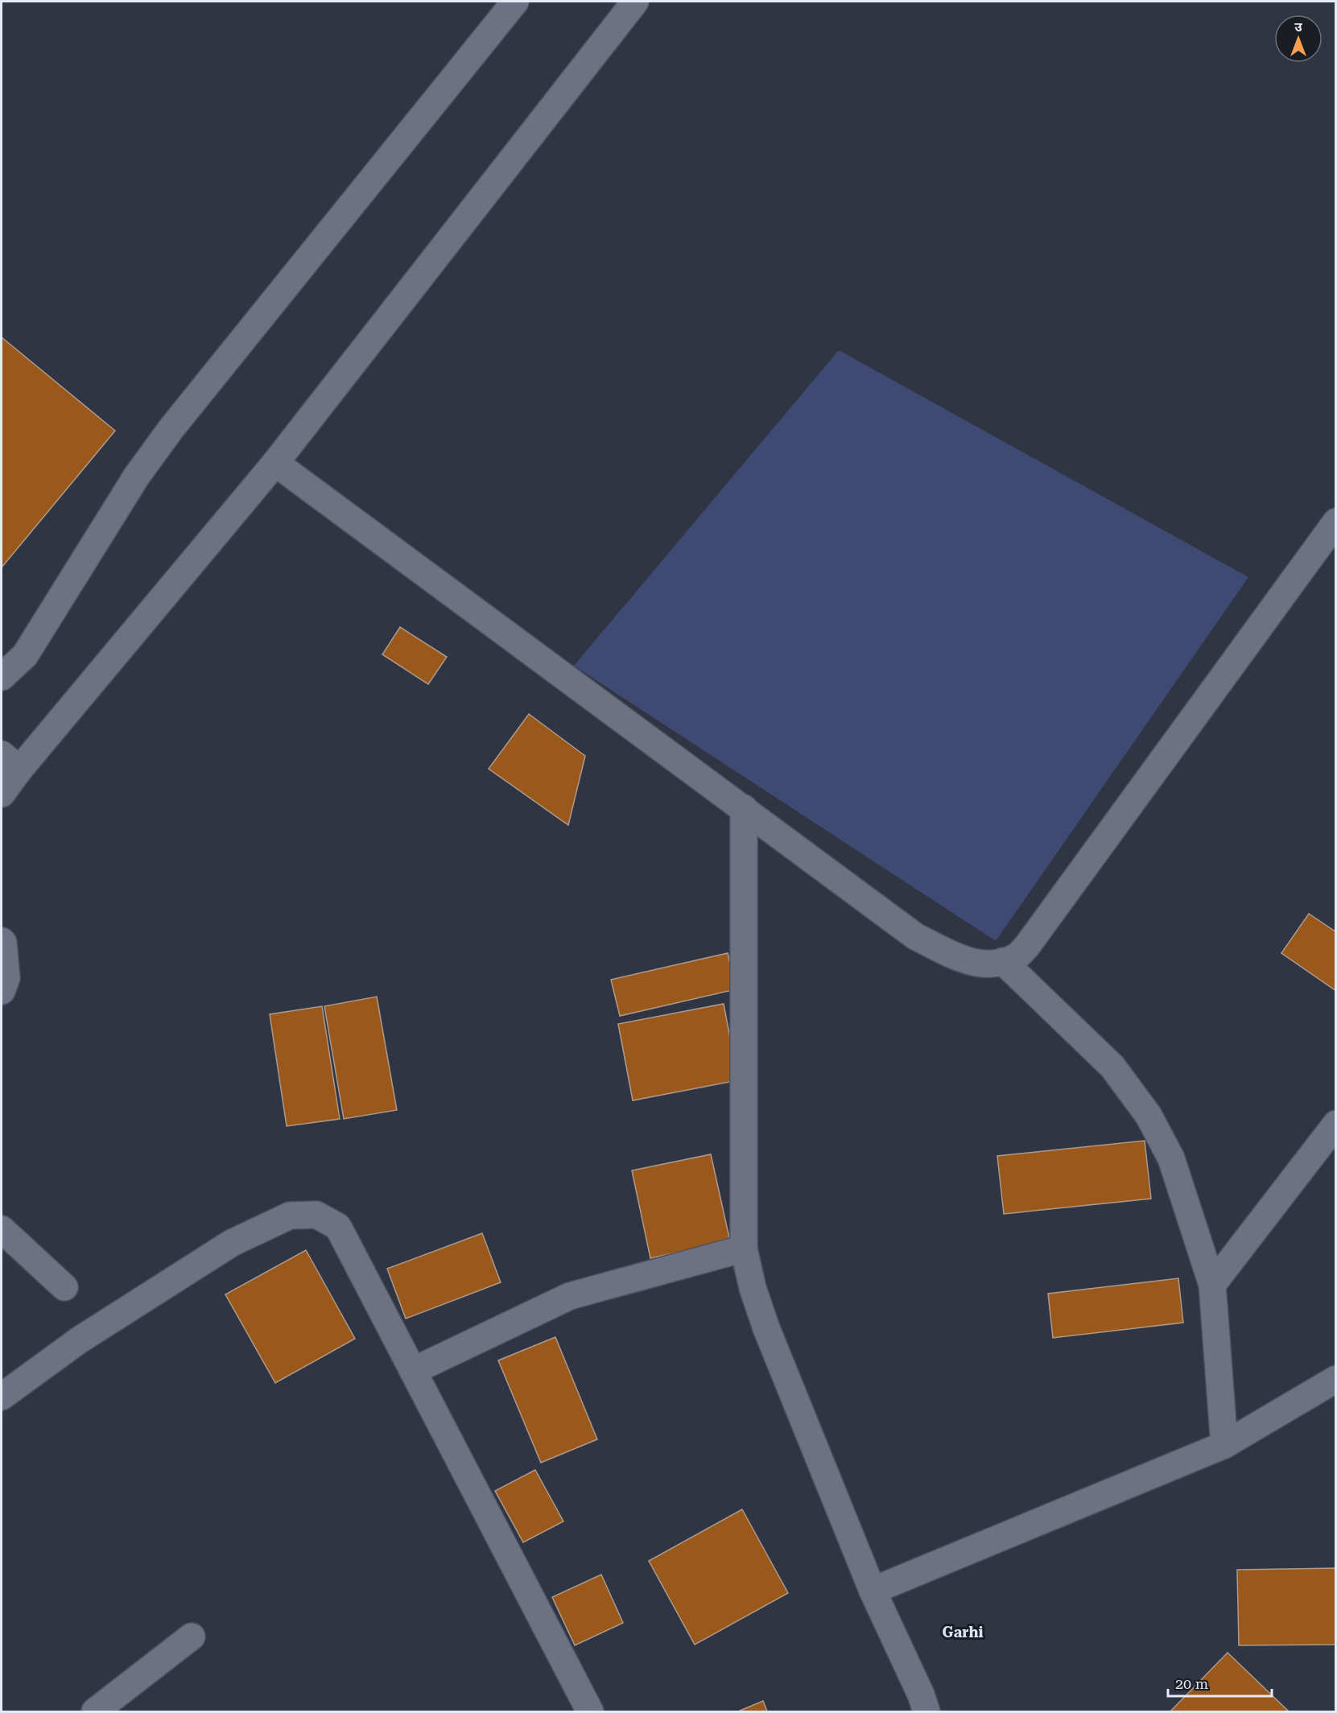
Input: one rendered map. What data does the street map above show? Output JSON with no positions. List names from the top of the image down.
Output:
{
  "districts": ["Garhi"],
  "scale_bar": "20 m",
  "north": "top"
}
